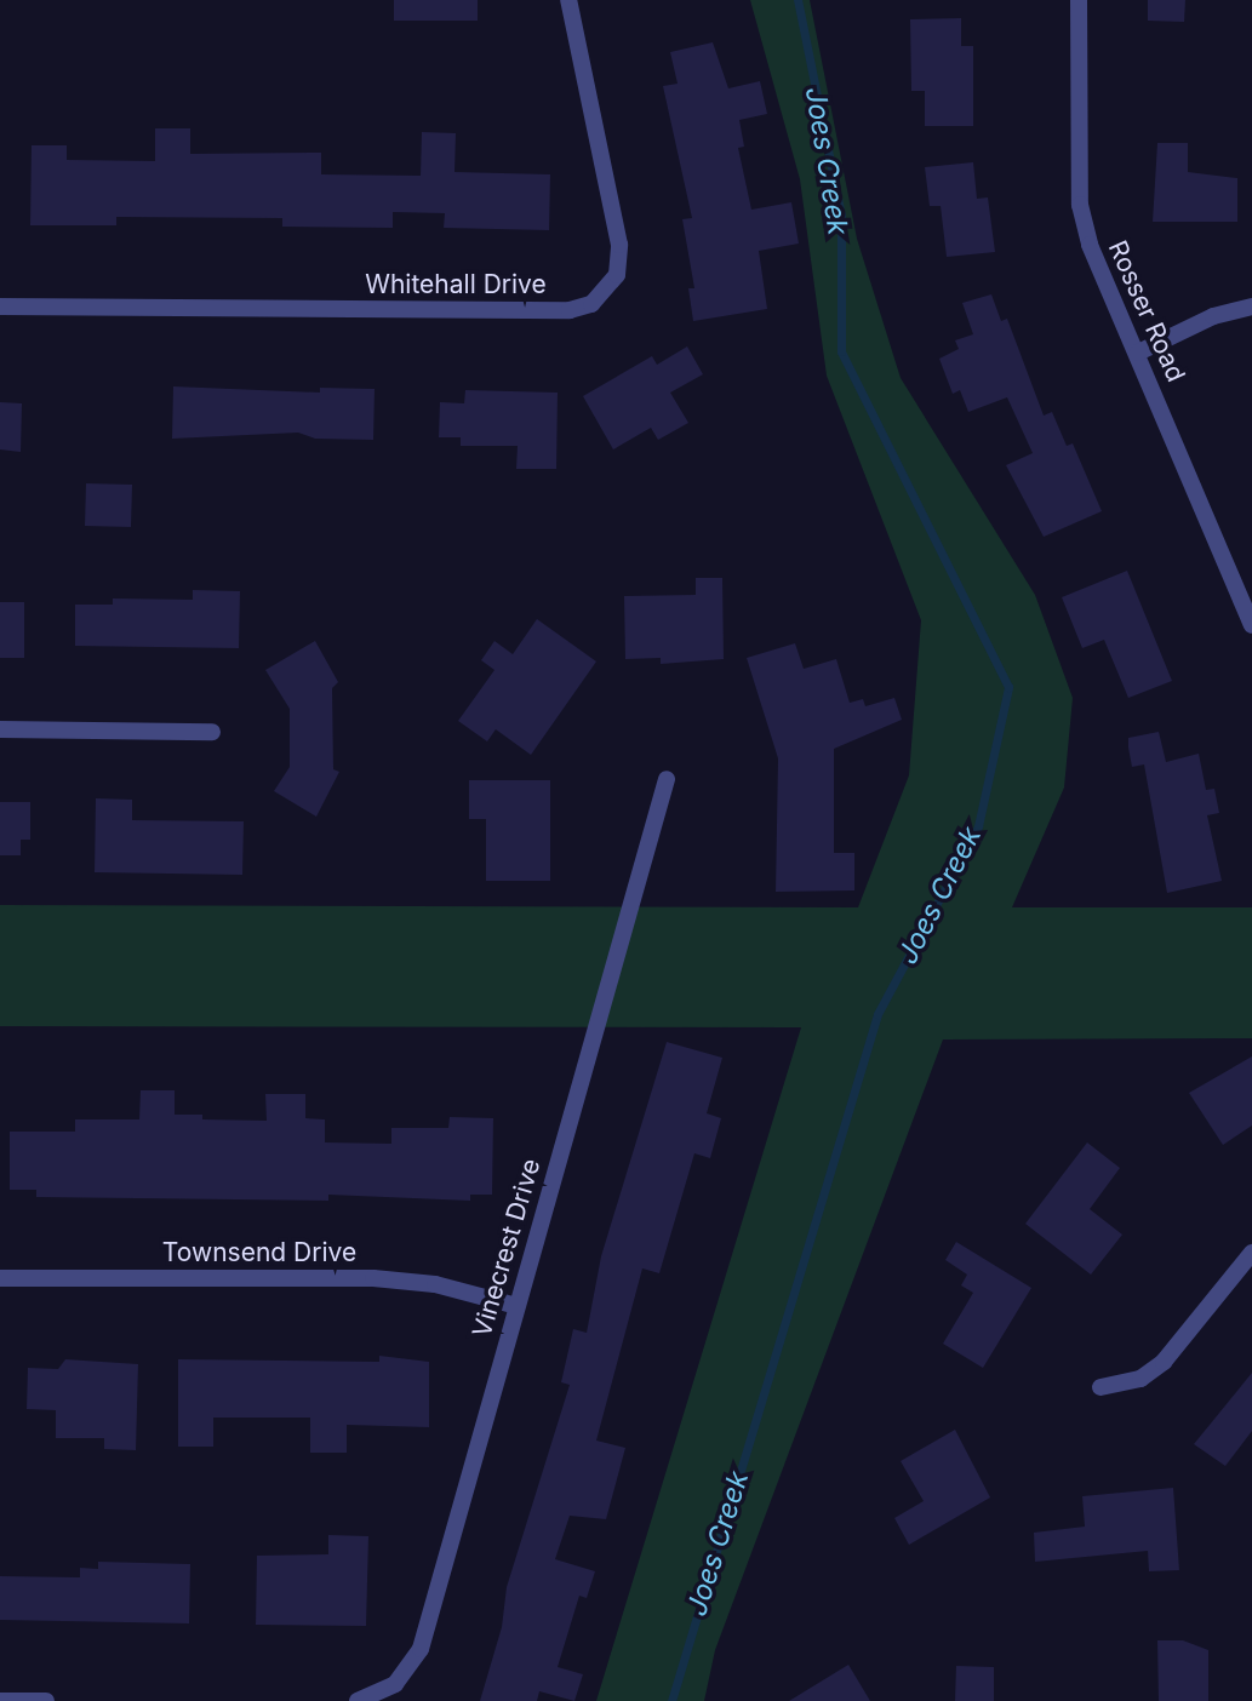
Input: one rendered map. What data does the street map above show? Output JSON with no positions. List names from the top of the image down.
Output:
{
  "streets": {
    "street": [
      "Whitehall Drive",
      "Rosser Road",
      "Vinecrest Drive",
      "Townsend Drive"
    ]
  },
  "crossings": [
    ["Vinecrest Drive", "Townsend Drive"]
  ],
  "water": ["Joes Creek"]
}
